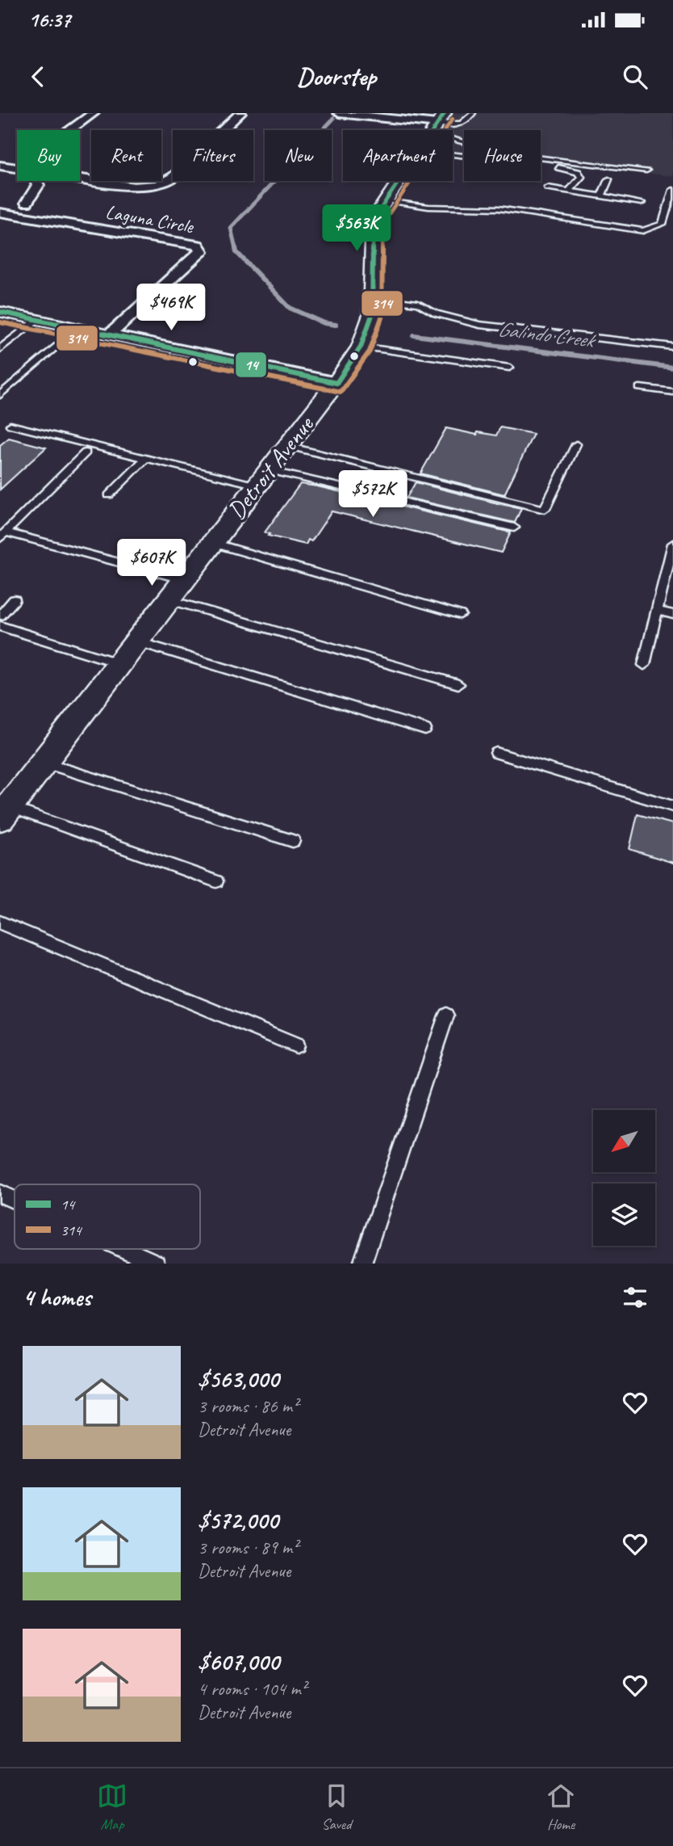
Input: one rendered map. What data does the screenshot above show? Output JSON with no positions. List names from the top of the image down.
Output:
{
  "streets": {
    "street": ["Laguna Circle", "Detroit Avenue"]
  },
  "water": ["Galindo Creek"],
  "lines": ["transit line 14", "transit line 314"],
  "legend": ["14", "314"],
  "north": "bottom left",
  "page": {
    "status": "16:37",
    "header": "Doorstep",
    "chip": [
      "Buy",
      "Rent",
      "Filters",
      "New",
      "Apartment",
      "House"
    ],
    "price": [
      "$563K",
      "$469K",
      "$572K",
      "$607K"
    ],
    "heading": "4 homes",
    "list": [
      {
        "name": "$563,000",
        "note": "3 rooms · 86 m² · Detroit Avenue"
      },
      {
        "name": "$572,000",
        "note": "3 rooms · 89 m² · Detroit Avenue"
      },
      {
        "name": "$607,000",
        "note": "4 rooms · 104 m² · Detroit Avenue"
      }
    ],
    "tabs": ["Map", "Saved", "Home"]
  }
}
